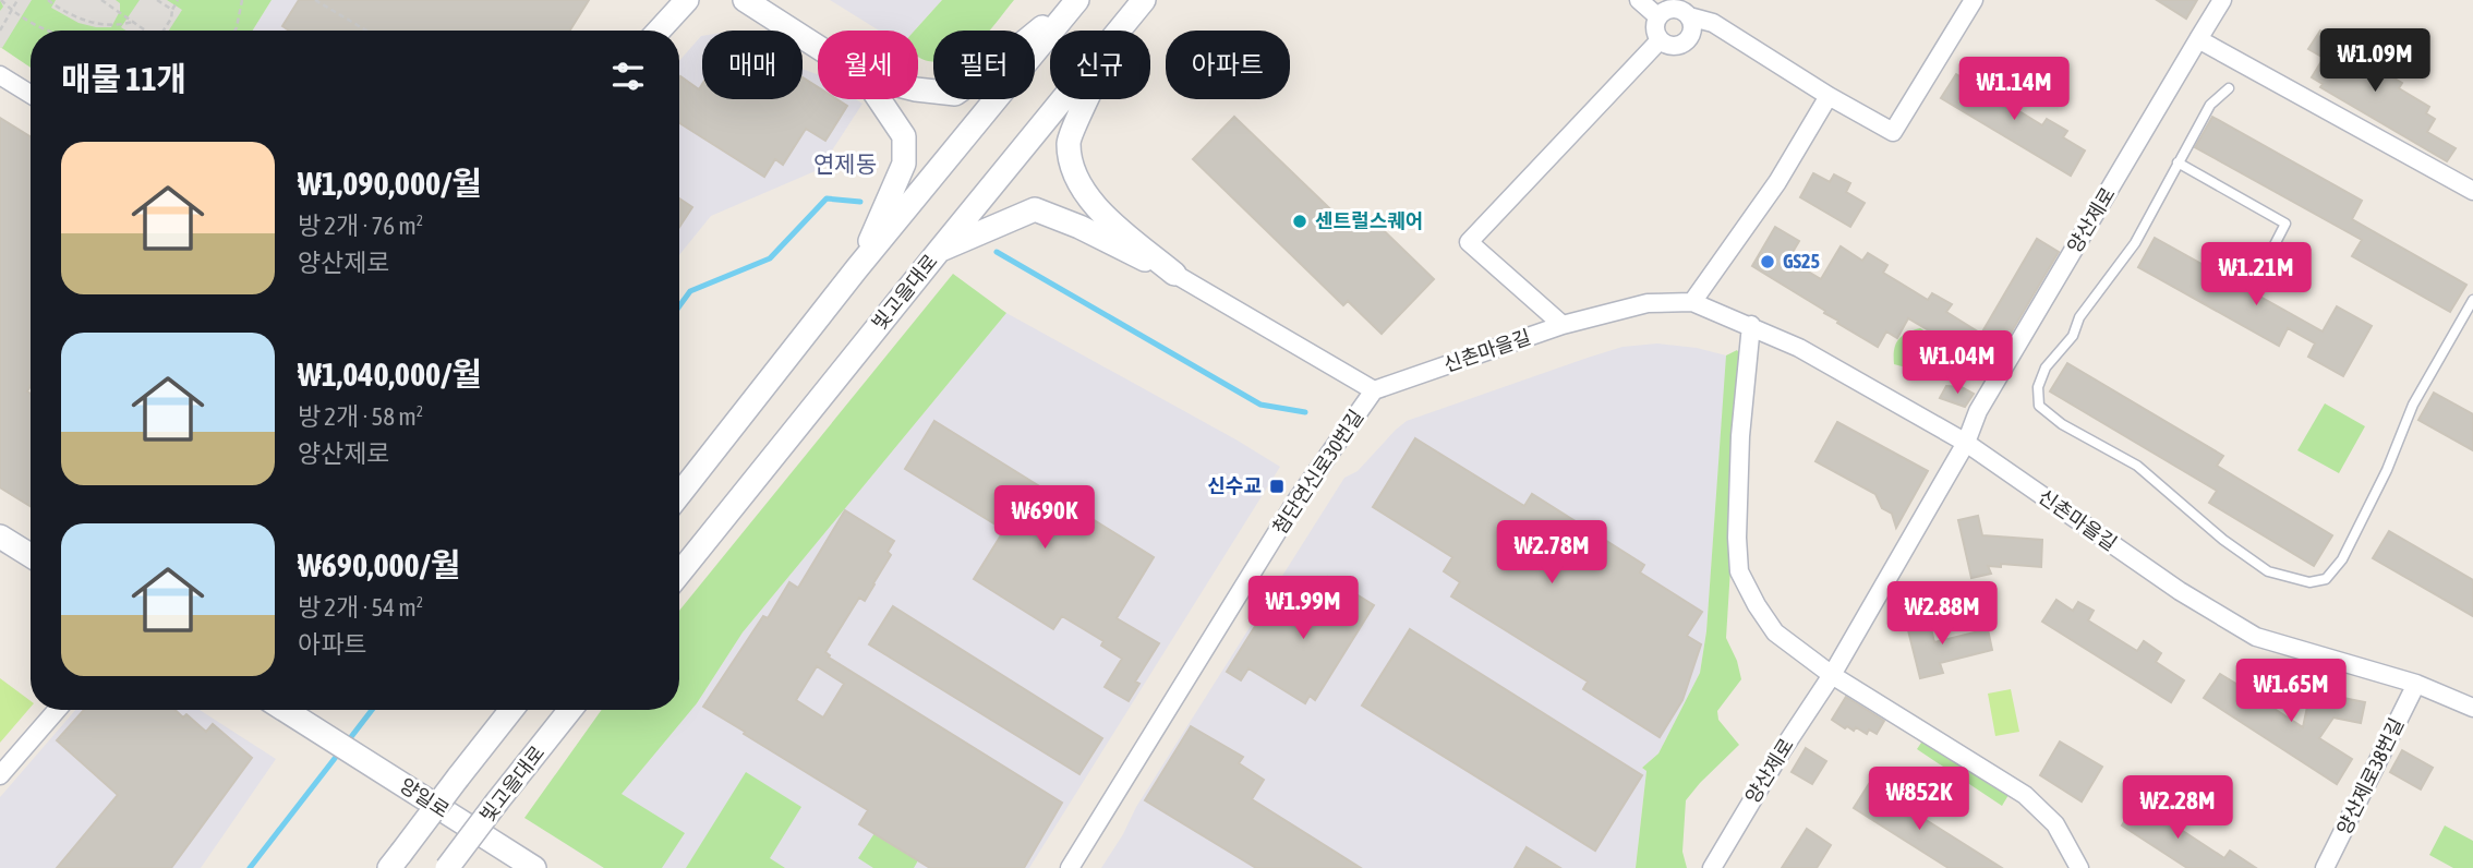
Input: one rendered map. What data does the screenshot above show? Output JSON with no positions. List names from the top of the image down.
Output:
{
  "streets": {
    "main road": ["빛고을대로", "양일로"],
    "street": [
      "양산제로",
      "신촌마을길",
      "첨단연신로30번길",
      "양산제로38번길"
    ]
  },
  "crossings": [
    ["양산제로", "신촌마을길"],
    ["신촌마을길", "첨단연신로30번길"],
    ["신촌마을길", "양산제로38번길"]
  ],
  "districts": ["연제동"],
  "places": {
    "other": ["센트럴스퀘어", "GS25"],
    "transit": ["신수교"]
  },
  "page": {
    "price": [
      "₩1.09M",
      "₩1.14M",
      "₩1.21M",
      "₩1.04M",
      "₩690K",
      "₩2.78M",
      "₩1.99M",
      "₩2.88M",
      "₩1.65M",
      "₩852K",
      "₩2.28M"
    ],
    "chip": [
      "매매",
      "월세",
      "필터",
      "신규",
      "아파트"
    ],
    "heading": "매물 11개",
    "list": [
      {
        "name": "₩1,090,000/월",
        "note": "방 2개 · 76 m² · 양산제로"
      },
      {
        "name": "₩1,040,000/월",
        "note": "방 2개 · 58 m² · 양산제로"
      },
      {
        "name": "₩690,000/월",
        "note": "방 2개 · 54 m² · 아파트"
      }
    ]
  }
}
